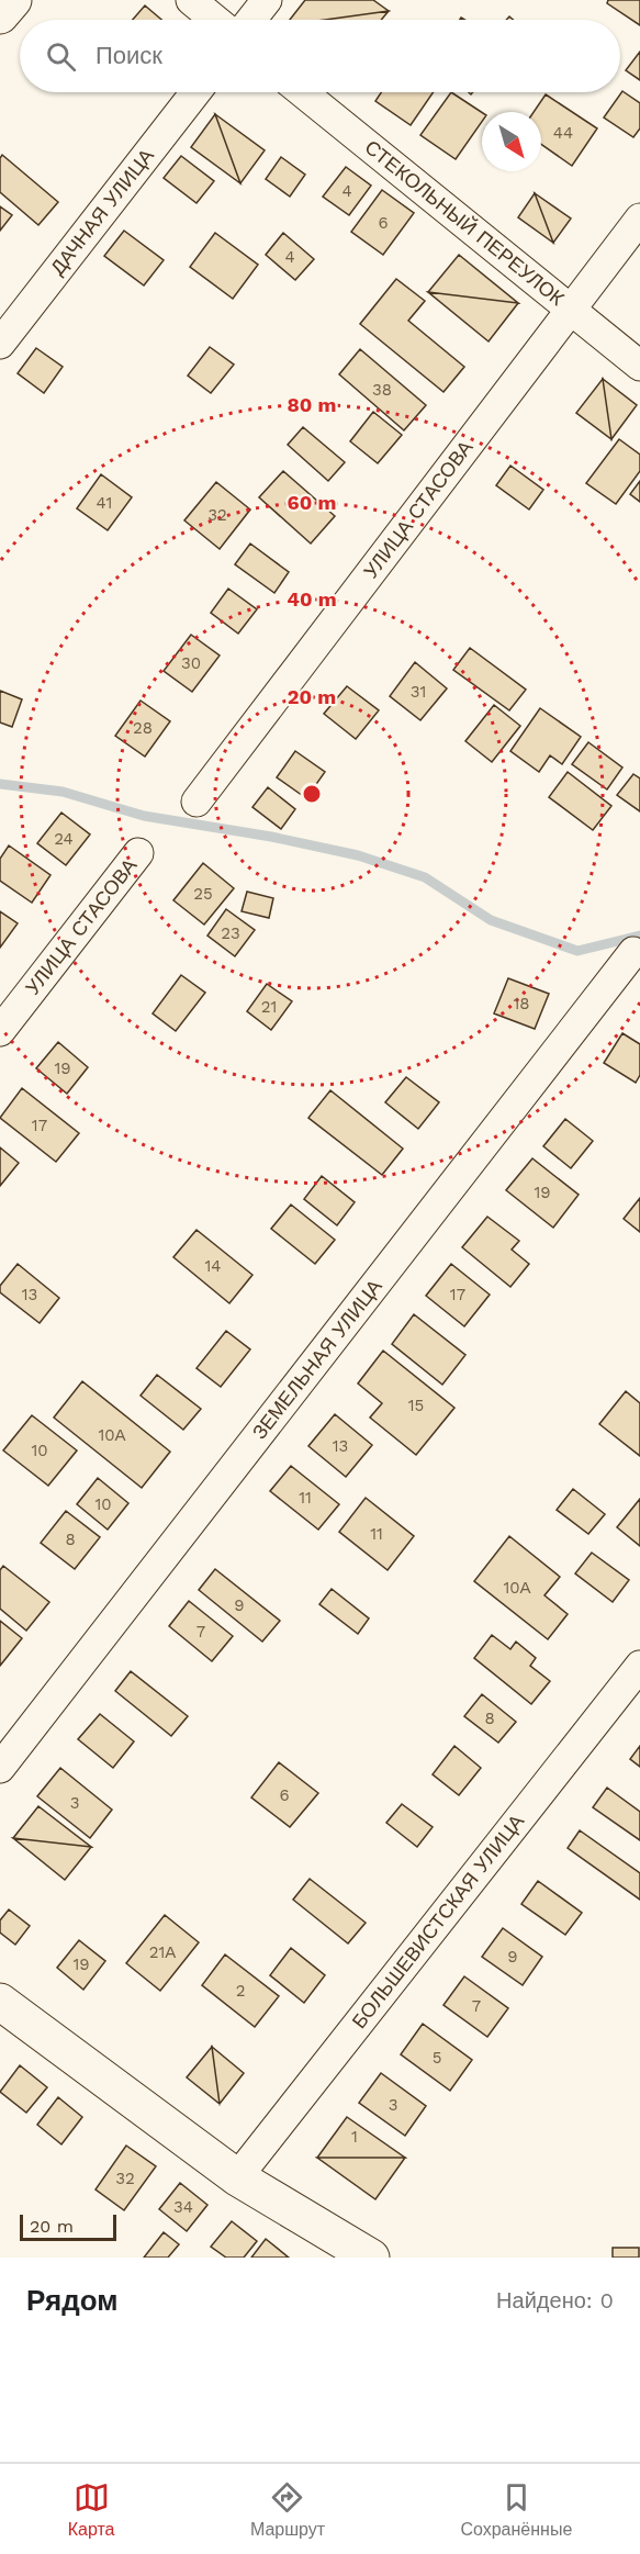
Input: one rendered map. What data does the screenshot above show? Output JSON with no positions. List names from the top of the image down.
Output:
{
  "streets": {
    "street": [
      "ДАЧНАЯ УЛИЦА",
      "СТЕКОЛЬНЫЙ ПЕРЕУЛОК",
      "УЛИЦА СТАСОВА",
      "ЗЕМЕЛЬНАЯ УЛИЦА",
      "БОЛЬШЕВИСТСКАЯ УЛИЦА"
    ]
  },
  "crossings": [
    ["СТЕКОЛЬНЫЙ ПЕРЕУЛОК", "УЛИЦА СТАСОВА"]
  ],
  "house_numbers": [
    "44",
    "4",
    "6",
    "4",
    "38",
    "41",
    "32",
    "30",
    "31",
    "28",
    "24",
    "25",
    "23",
    "18",
    "21",
    "19",
    "17",
    "19",
    "14",
    "13",
    "17",
    "15",
    "10А",
    "13",
    "10",
    "11",
    "10",
    "11",
    "8",
    "10А",
    "9",
    "7",
    "8",
    "6",
    "3",
    "21А",
    "9",
    "19",
    "2",
    "7",
    "5",
    "3",
    "1",
    "32",
    "34"
  ],
  "scale_bar": "20 m",
  "north": "bottom right",
  "page": {
    "search": "Поиск",
    "scale": "20 m",
    "heading": ["Рядом", "Найдено: 0"],
    "nav": ["Карта", "Маршрут", "Сохранённые"]
  },
  "rings": [
    "80 m",
    "60 m",
    "40 m",
    "20 m"
  ]
}
